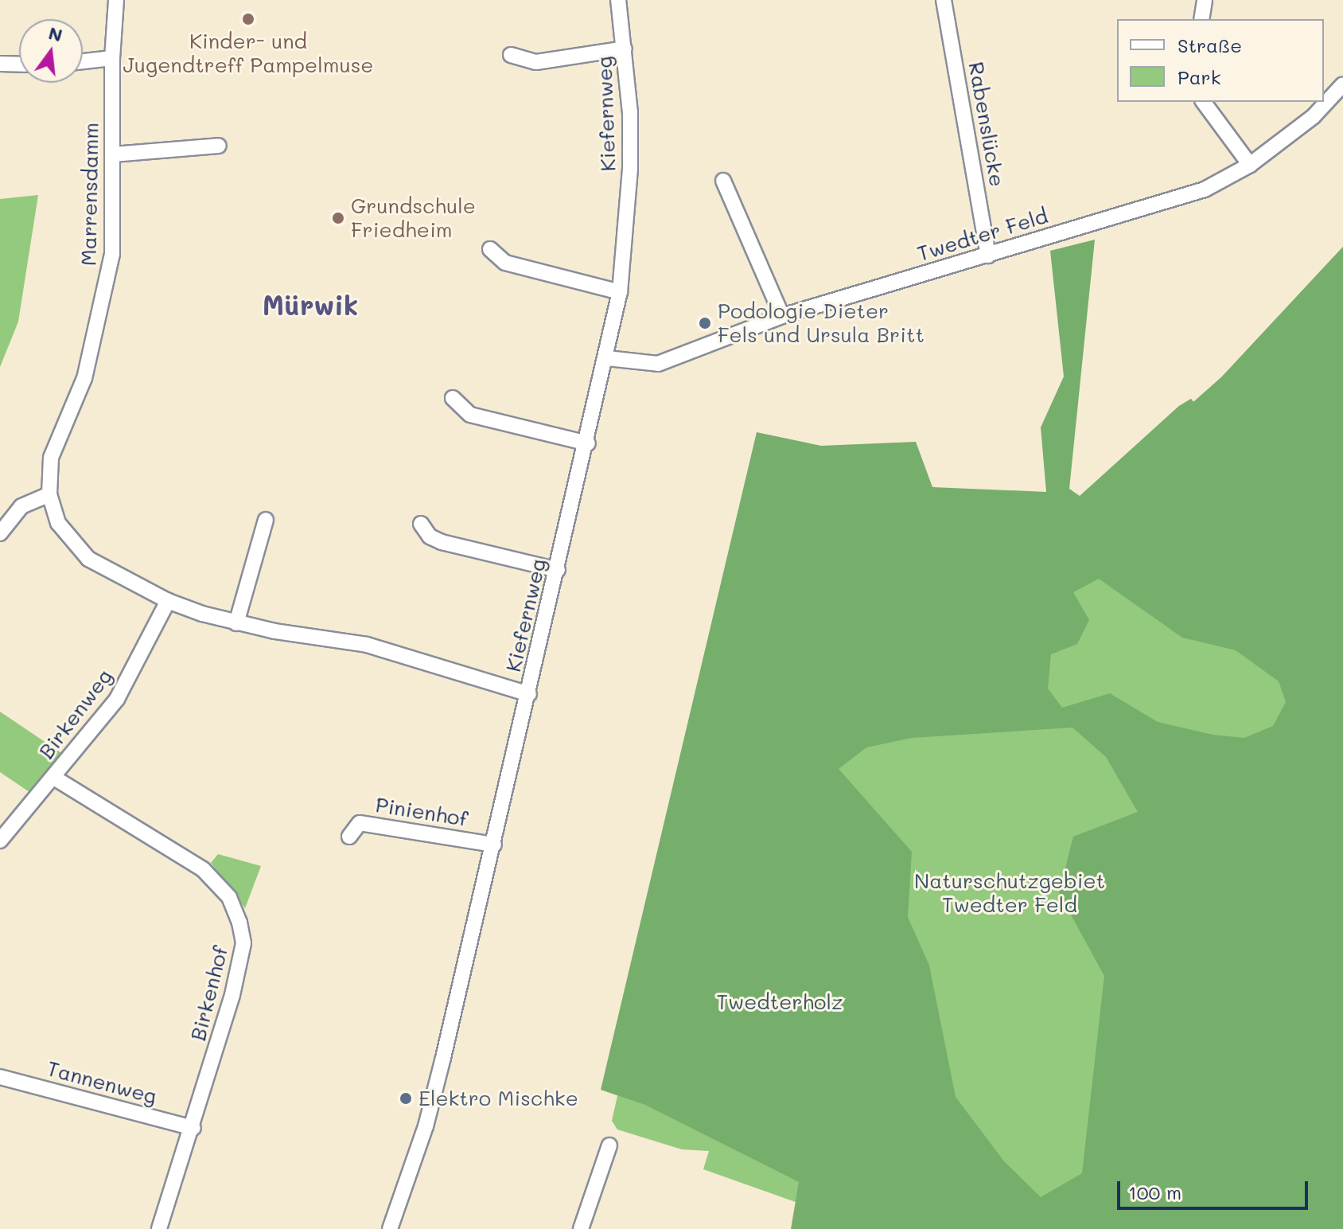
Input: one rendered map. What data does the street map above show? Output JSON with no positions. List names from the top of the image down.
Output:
{
  "streets": {
    "street": [
      "Kiefernweg",
      "Rabenslücke",
      "Marrensdamm",
      "Twedter Feld",
      "Birkenweg",
      "Pinienhof",
      "Birkenhof",
      "Tannenweg"
    ]
  },
  "crossings": [
    ["Kiefernweg", "Marrensdamm"],
    ["Kiefernweg", "Twedter Feld"],
    ["Kiefernweg", "Pinienhof"],
    ["Rabenslücke", "Twedter Feld"],
    ["Marrensdamm", "Birkenweg"],
    ["Birkenweg", "Birkenhof"],
    ["Birkenhof", "Tannenweg"]
  ],
  "districts": ["Mürwik"],
  "parks": ["Naturschutzgebiet Twedter Feld", "Twedterholz"],
  "places": [
    "Kinder- und Jugendtreff Pampelmuse",
    "Grundschule Friedheim",
    "Podologie Dieter Fels und Ursula Britt",
    "Elektro Mischke"
  ],
  "legend": ["Straße", "Park"],
  "scale_bar": "100 m",
  "north": "top"
}
